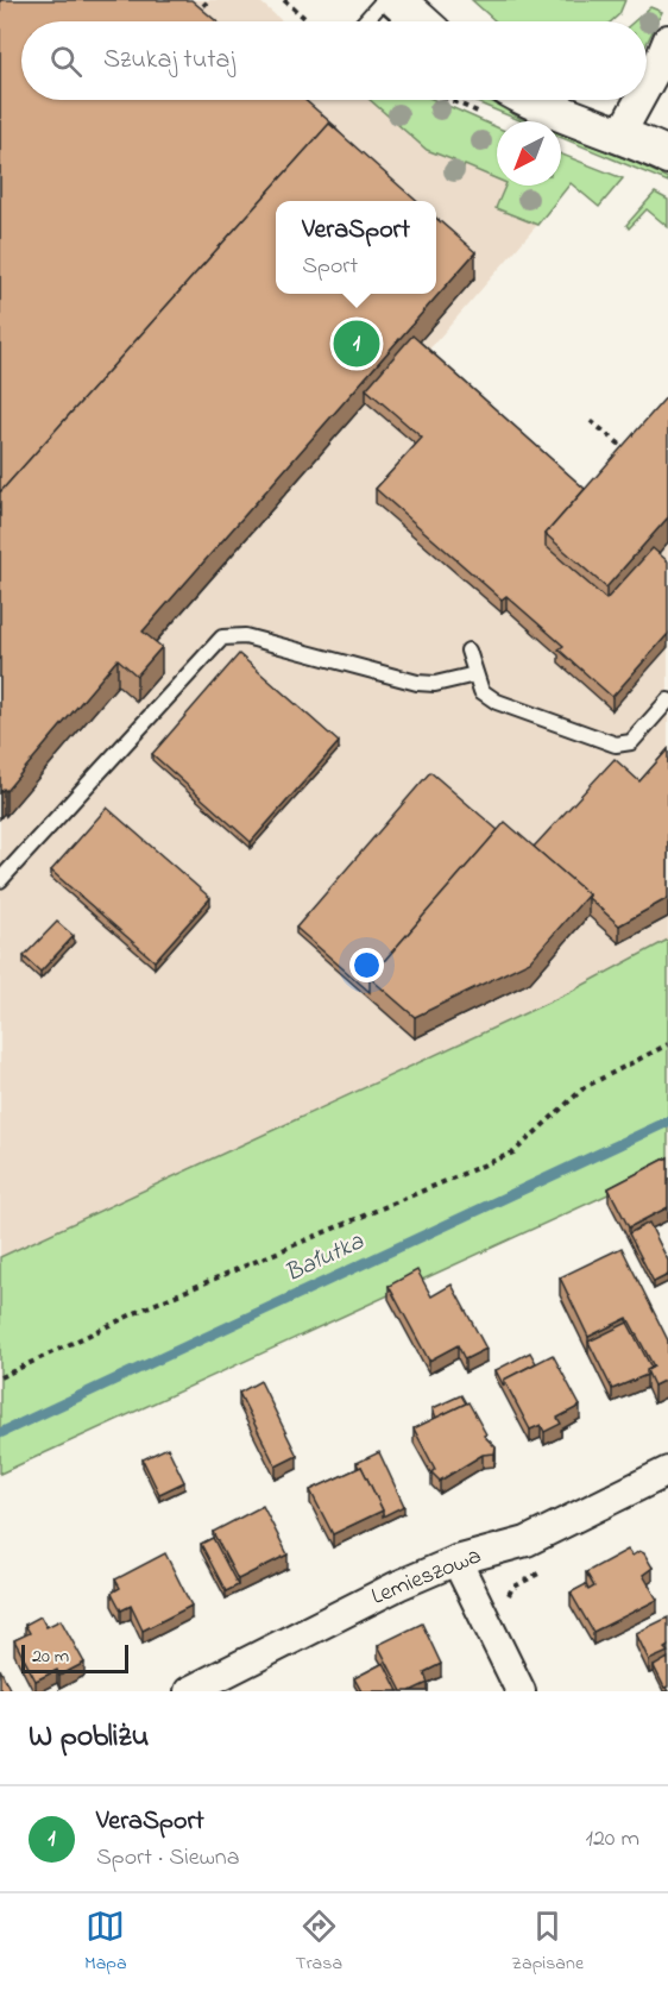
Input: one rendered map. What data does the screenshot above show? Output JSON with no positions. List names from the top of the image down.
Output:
{
  "streets": {
    "street": ["Lemieszowa"]
  },
  "water": ["Bałutka"],
  "scale_bar": "20 m",
  "north": "bottom left",
  "page": {
    "search": "Szukaj tutaj",
    "popup": ["VeraSport", "Sport"],
    "pins": "1",
    "scale": "20 m",
    "heading": "W pobliżu",
    "list": [
      {
        "mark": "1",
        "name": "VeraSport",
        "note": "Sport · Siewna",
        "value": "120 m"
      }
    ],
    "nav": ["Mapa", "Trasa", "Zapisane"]
  }
}
